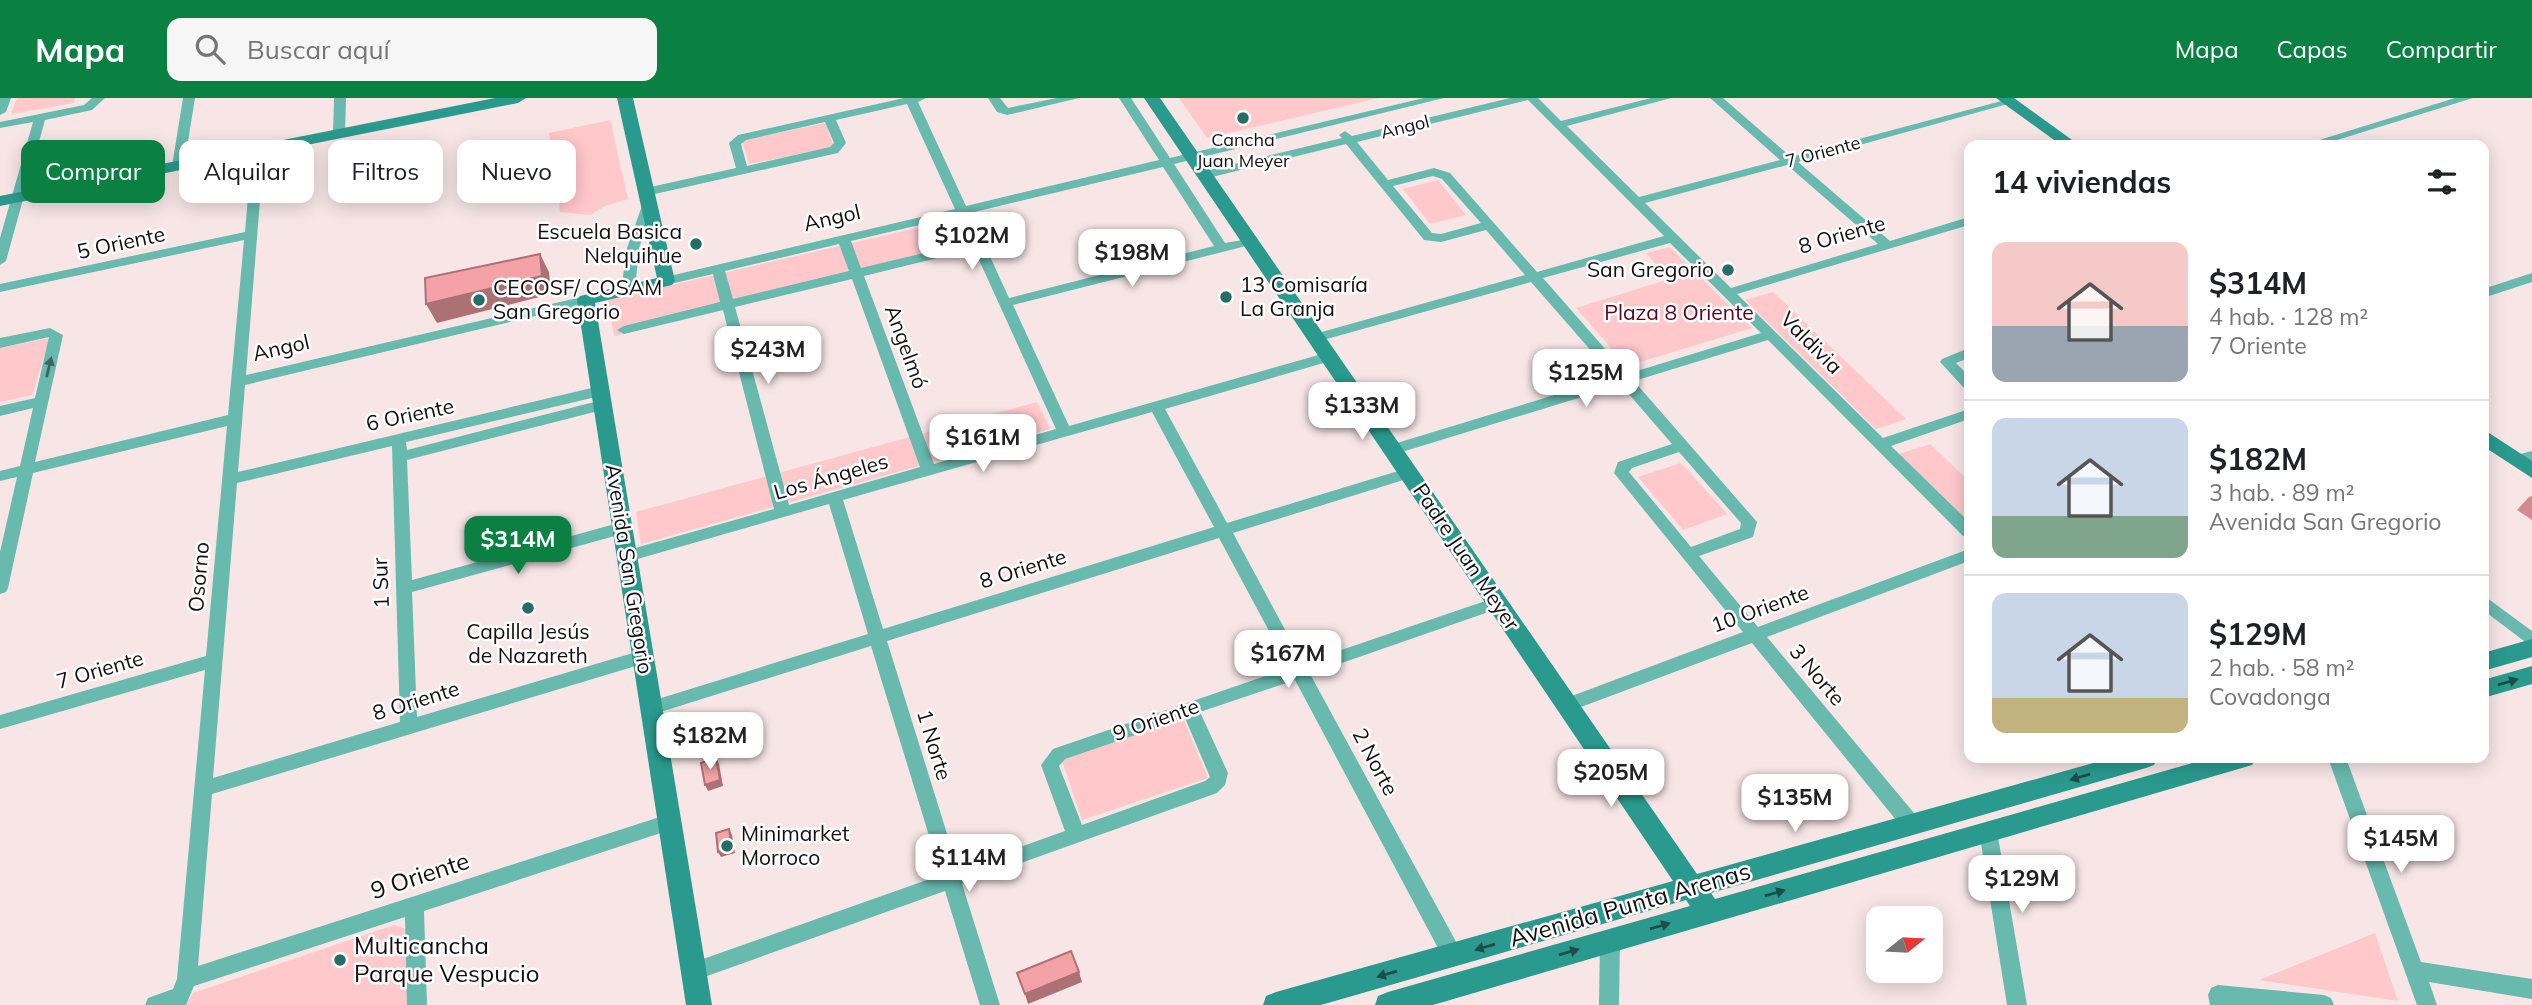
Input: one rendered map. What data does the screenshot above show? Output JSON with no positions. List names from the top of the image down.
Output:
{
  "streets": {
    "main road": [
      "Angol",
      "Padre Juan Meyer",
      "Avenida San Gregorio",
      "Avenida Punta Arenas"
    ],
    "street": [
      "7 Oriente",
      "8 Oriente",
      "5 Oriente",
      "Valdivia",
      "Angelmó",
      "6 Oriente",
      "Los Ángeles",
      "Osorno",
      "1 Sur",
      "10 Oriente",
      "3 Norte",
      "9 Oriente",
      "1 Norte",
      "2 Norte"
    ]
  },
  "crossings": [
    ["Angol", "Angelmó"],
    ["Angol", "Padre Juan Meyer"],
    ["Angol", "Avenida San Gregorio"],
    ["Angol", "Osorno"],
    ["7 Oriente", "Valdivia"],
    ["7 Oriente", "Osorno"],
    ["8 Oriente", "Valdivia"],
    ["8 Oriente", "Padre Juan Meyer"],
    ["8 Oriente", "Avenida San Gregorio"],
    ["8 Oriente", "Osorno"],
    ["8 Oriente", "1 Sur"],
    ["8 Oriente", "1 Norte"],
    ["8 Oriente", "2 Norte"],
    ["5 Oriente", "Osorno"],
    ["Angelmó", "Los Ángeles"],
    ["6 Oriente", "Avenida San Gregorio"],
    ["6 Oriente", "Osorno"],
    ["6 Oriente", "1 Sur"],
    ["Los Ángeles", "Padre Juan Meyer"],
    ["Los Ángeles", "Avenida San Gregorio"],
    ["Los Ángeles", "1 Norte"],
    ["Los Ángeles", "2 Norte"],
    ["Padre Juan Meyer", "10 Oriente"],
    ["Padre Juan Meyer", "9 Oriente"],
    ["Padre Juan Meyer", "Avenida Punta Arenas"],
    ["Avenida San Gregorio", "9 Oriente"],
    ["Osorno", "9 Oriente"],
    ["10 Oriente", "3 Norte"],
    ["3 Norte", "Avenida Punta Arenas"],
    ["9 Oriente", "2 Norte"],
    ["2 Norte", "Avenida Punta Arenas"]
  ],
  "parks": ["Plaza 8 Oriente"],
  "places": [
    "Cancha Juan Meyer",
    "Escuela Basica Nelquihue",
    "San Gregorio",
    "13 Comisaría La Granja",
    "CECOSF/ COSAM San Gregorio",
    "Capilla Jesús de Nazareth",
    "Minimarket Morroco",
    "Multicancha Parque Vespucio"
  ],
  "north": "right",
  "page": {
    "header": "Mapa",
    "search": "Buscar aquí",
    "nav": ["Mapa", "Capas", "Compartir"],
    "chip": [
      "Comprar",
      "Alquilar",
      "Filtros",
      "Nuevo"
    ],
    "heading": "14 viviendas",
    "price": [
      "$102M",
      "$198M",
      "$243M",
      "$125M",
      "$133M",
      "$161M",
      "$314M",
      "$167M",
      "$182M",
      "$205M",
      "$135M",
      "$145M",
      "$114M",
      "$129M"
    ],
    "list": [
      {
        "name": "$314M",
        "note": "4 hab. · 128 m² · 7 Oriente"
      },
      {
        "name": "$182M",
        "note": "3 hab. · 89 m² · Avenida San Gregorio"
      },
      {
        "name": "$129M",
        "note": "2 hab. · 58 m² · Covadonga"
      }
    ]
  }
}
